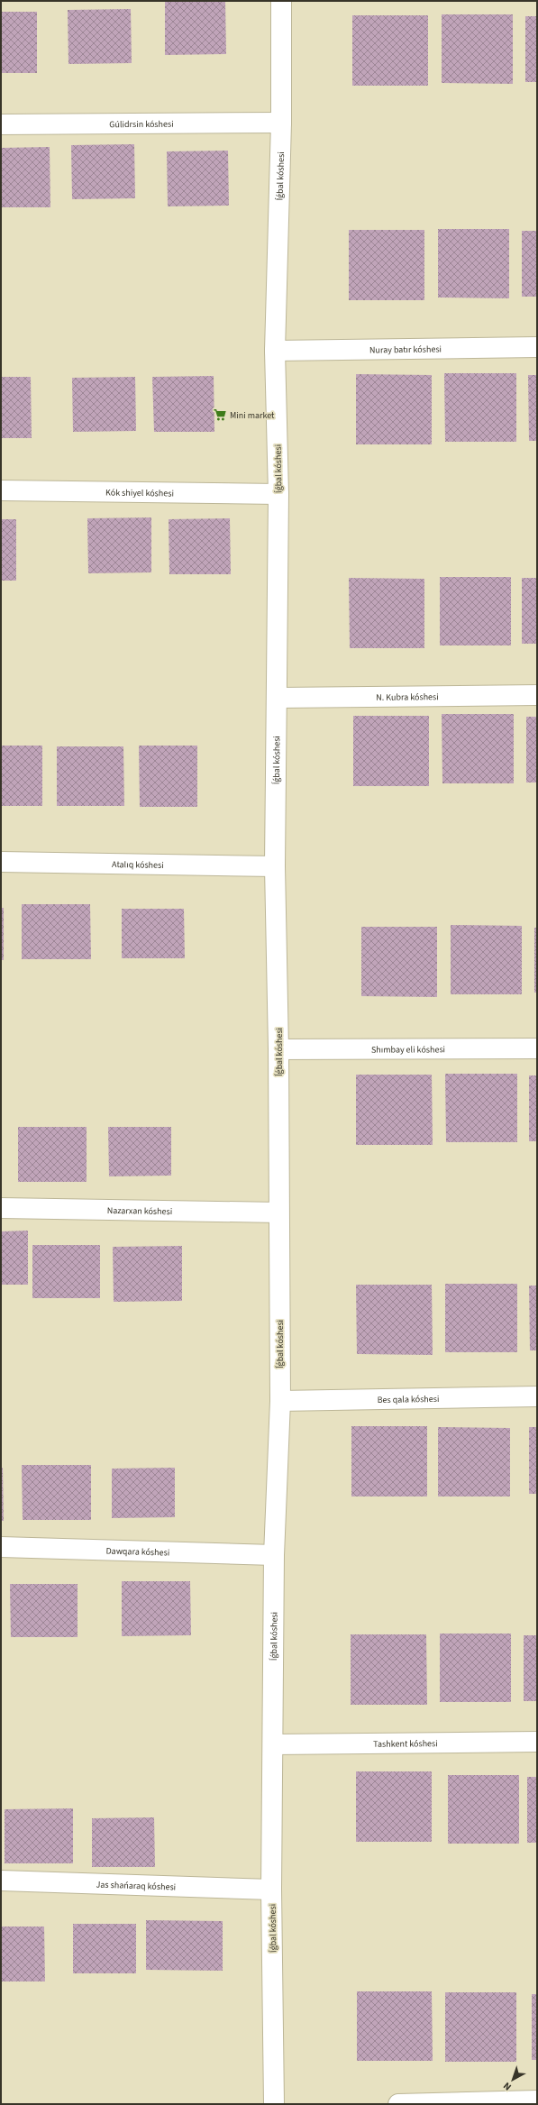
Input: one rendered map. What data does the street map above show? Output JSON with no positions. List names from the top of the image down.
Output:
{
  "streets": {
    "street": [
      "Gúlidrsin kóshesi",
      "Íǵbal kóshesi",
      "Nuray batır kóshesi",
      "Kók shiyel kóshesi",
      "N. Kubra kóshesi",
      "Atalıq kóshesi",
      "Shımbay eli kóshesi",
      "Nazarxan kóshesi",
      "Bes qala kóshesi",
      "Dawqara kóshesi",
      "Tashkent kóshesi",
      "Jas shańaraq kóshesi"
    ]
  },
  "crossings": [
    ["Gúlidrsin kóshesi", "Íǵbal kóshesi"],
    ["Íǵbal kóshesi", "Nuray batır kóshesi"],
    ["Íǵbal kóshesi", "Kók shiyel kóshesi"],
    ["Íǵbal kóshesi", "N. Kubra kóshesi"],
    ["Íǵbal kóshesi", "Atalıq kóshesi"],
    ["Íǵbal kóshesi", "Shımbay eli kóshesi"],
    ["Íǵbal kóshesi", "Nazarxan kóshesi"],
    ["Íǵbal kóshesi", "Bes qala kóshesi"],
    ["Íǵbal kóshesi", "Dawqara kóshesi"],
    ["Íǵbal kóshesi", "Tashkent kóshesi"],
    ["Íǵbal kóshesi", "Jas shańaraq kóshesi"]
  ],
  "places": {
    "supermarket": ["Mini market"]
  },
  "north": "bottom left"
}
